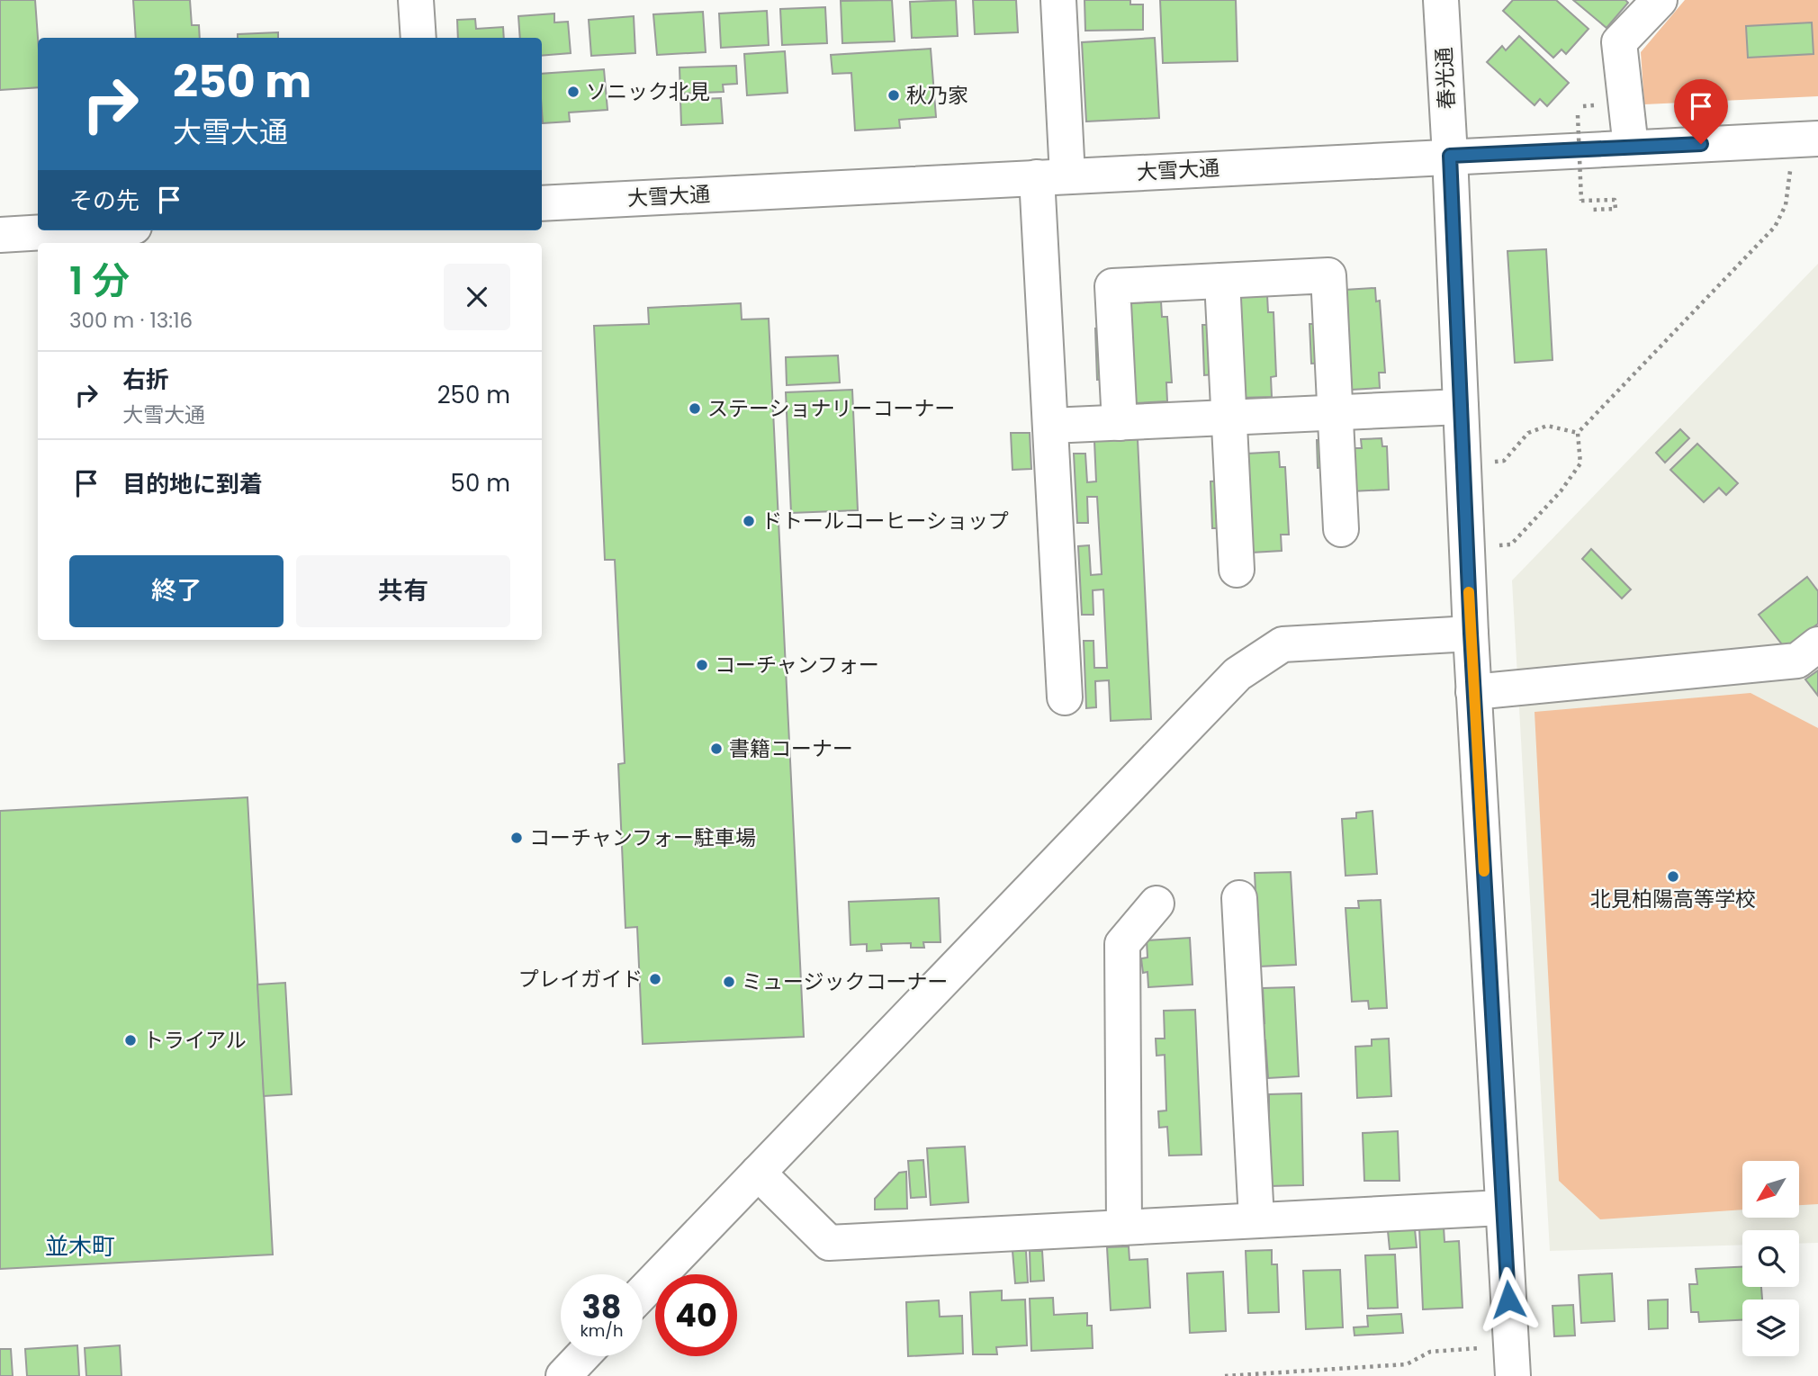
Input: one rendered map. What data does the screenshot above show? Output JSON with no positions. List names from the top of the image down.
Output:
{
  "streets": {
    "main road": ["春光通", "大雪大通"]
  },
  "crossings": [
    ["春光通", "大雪大通"]
  ],
  "districts": ["並木町"],
  "places": [
    "ソニック北見",
    "秋乃家",
    "ステーショナリーコーナー",
    "ドトールコーヒーショップ",
    "コーチャンフォー",
    "書籍コーナー",
    "コーチャンフォー駐車場",
    "北見柏陽高等学校",
    "プレイガイド",
    "ミュージックコーナー",
    "トライアル"
  ],
  "north": "bottom left",
  "page": {
    "turn": ["250 m", "大雪大通"],
    "then": "その先",
    "heading": ["1 分", "300 m · 13:16"],
    "list": [
      {
        "name": "右折",
        "note": "大雪大通",
        "value": "250 m"
      },
      {
        "name": "目的地に到着",
        "value": "50 m"
      }
    ],
    "buttons": ["終了", "共有"],
    "speed": "38 km/h",
    "limit": "40"
  }
}
